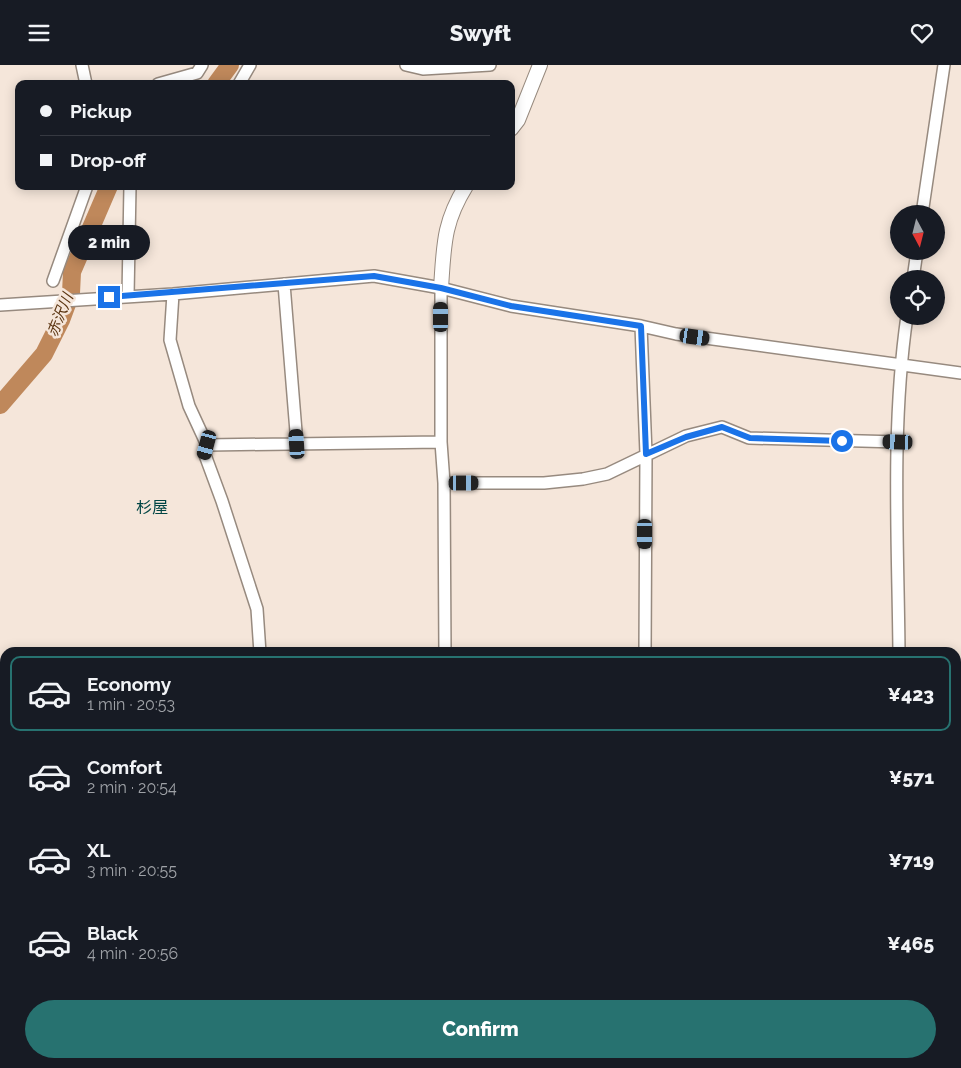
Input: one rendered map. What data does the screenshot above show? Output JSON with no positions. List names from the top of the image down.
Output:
{
  "districts": ["杉屋"],
  "water": ["赤沢川"],
  "north": "bottom",
  "page": {
    "header": "Swyft",
    "banner": ["Pickup", "Drop-off"],
    "bubble": "2 min",
    "list": [
      {
        "name": "Economy",
        "note": "1 min · 20:53",
        "value": "¥423"
      },
      {
        "name": "Comfort",
        "note": "2 min · 20:54",
        "value": "¥571"
      },
      {
        "name": "XL",
        "note": "3 min · 20:55",
        "value": "¥719"
      },
      {
        "name": "Black",
        "note": "4 min · 20:56",
        "value": "¥465"
      }
    ],
    "buttons": "Confirm"
  }
}
